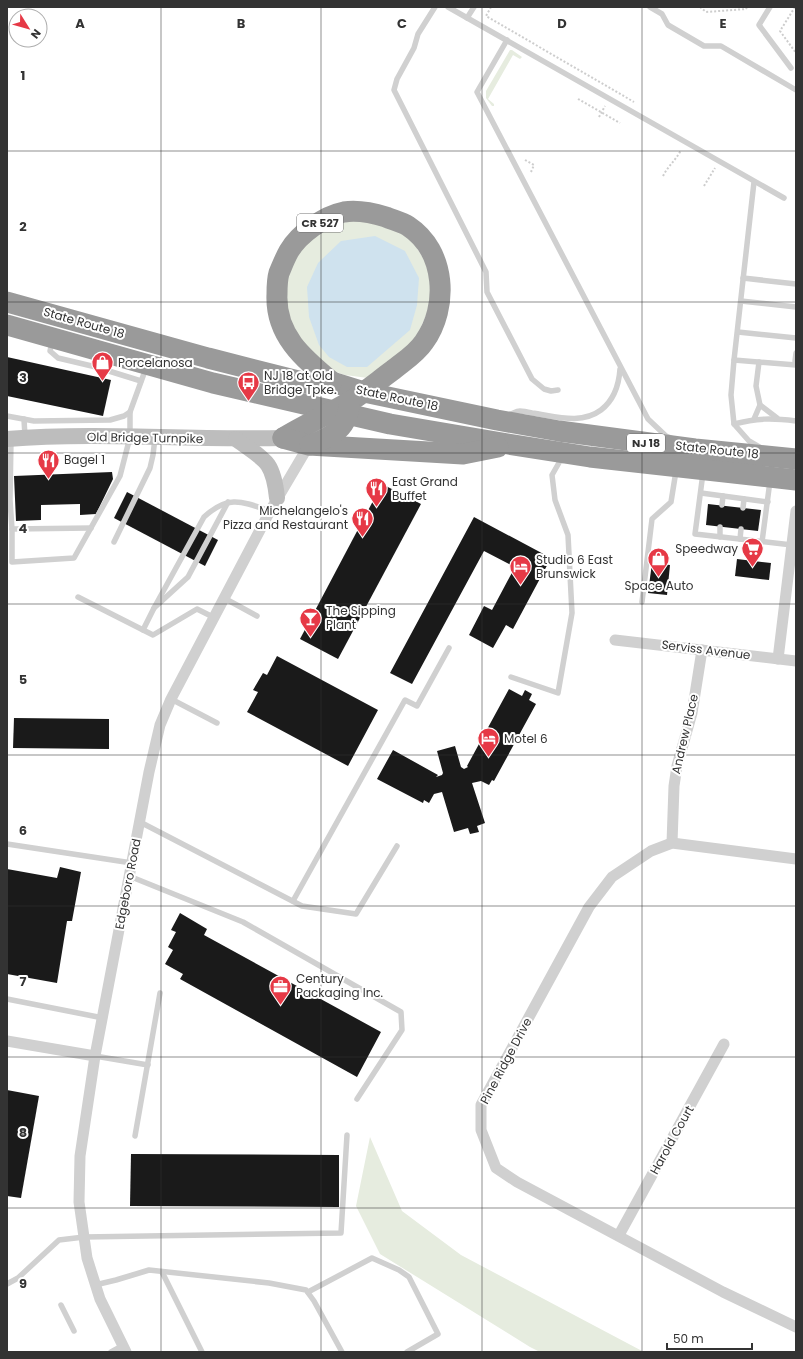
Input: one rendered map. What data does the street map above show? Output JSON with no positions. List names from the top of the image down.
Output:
{
  "streets": {
    "highway": ["CR 527", "State Route 18", "NJ 18"],
    "street": [
      "Old Bridge Turnpike",
      "Serviss Avenue",
      "Andrew Place",
      "Edgeboro Road",
      "Pine Ridge Drive",
      "Harold Court"
    ]
  },
  "crossings": [
    ["CR 527", "State Route 18"],
    ["CR 527", "Old Bridge Turnpike"],
    ["CR 527", "Edgeboro Road"],
    ["Serviss Avenue", "Andrew Place"],
    ["Andrew Place", "Pine Ridge Drive"],
    ["Pine Ridge Drive", "Harold Court"]
  ],
  "places": {
    "shop": ["Porcelanosa", "Space Auto"],
    "bus stop": ["NJ 18 at Old Bridge Tpke."],
    "restaurant": ["Bagel 1", "East Grand Buffet", "Michelangelo's Pizza and Restaurant"],
    "supermarket": ["Speedway"],
    "hotel": ["Studio 6 East Brunswick", "Motel 6"],
    "bar": ["The Sipping Plant"],
    "office": ["Century Packaging Inc."]
  },
  "scale_bar": "50 m",
  "north": "bottom right",
  "grid": {
    "columns": [
      "A",
      "B",
      "C",
      "D",
      "E"
    ],
    "rows": [
      "1",
      "2",
      "3",
      "4",
      "5",
      "6",
      "7",
      "8",
      "9"
    ]
  }
}
